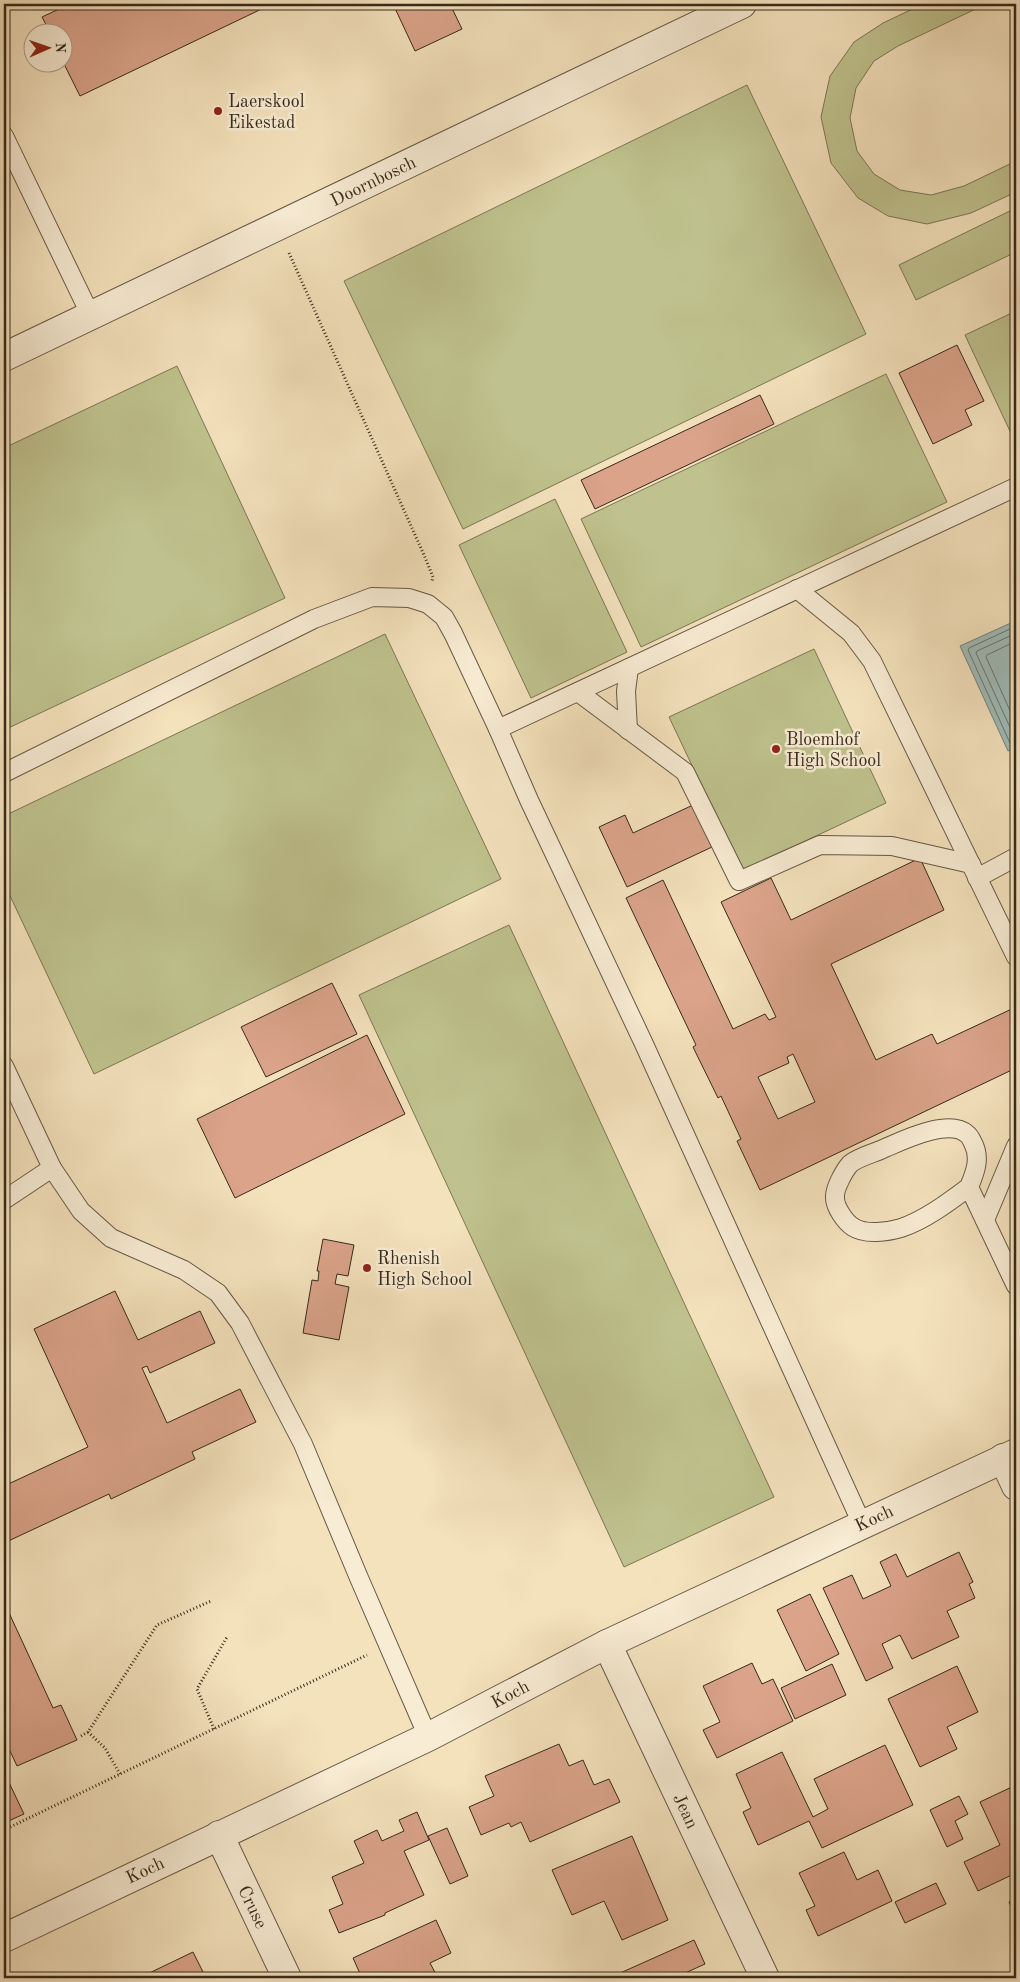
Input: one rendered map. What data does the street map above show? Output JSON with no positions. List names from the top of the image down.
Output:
{
  "streets": {
    "street": [
      "Doornbosch",
      "Koch",
      "Jean",
      "Cruse"
    ]
  },
  "crossings": [
    ["Koch", "Jean"],
    ["Koch", "Cruse"]
  ],
  "places": ["Laerskool Eikestad", "Bloemhof High School", "Rhenish High School"],
  "north": "right"
}
